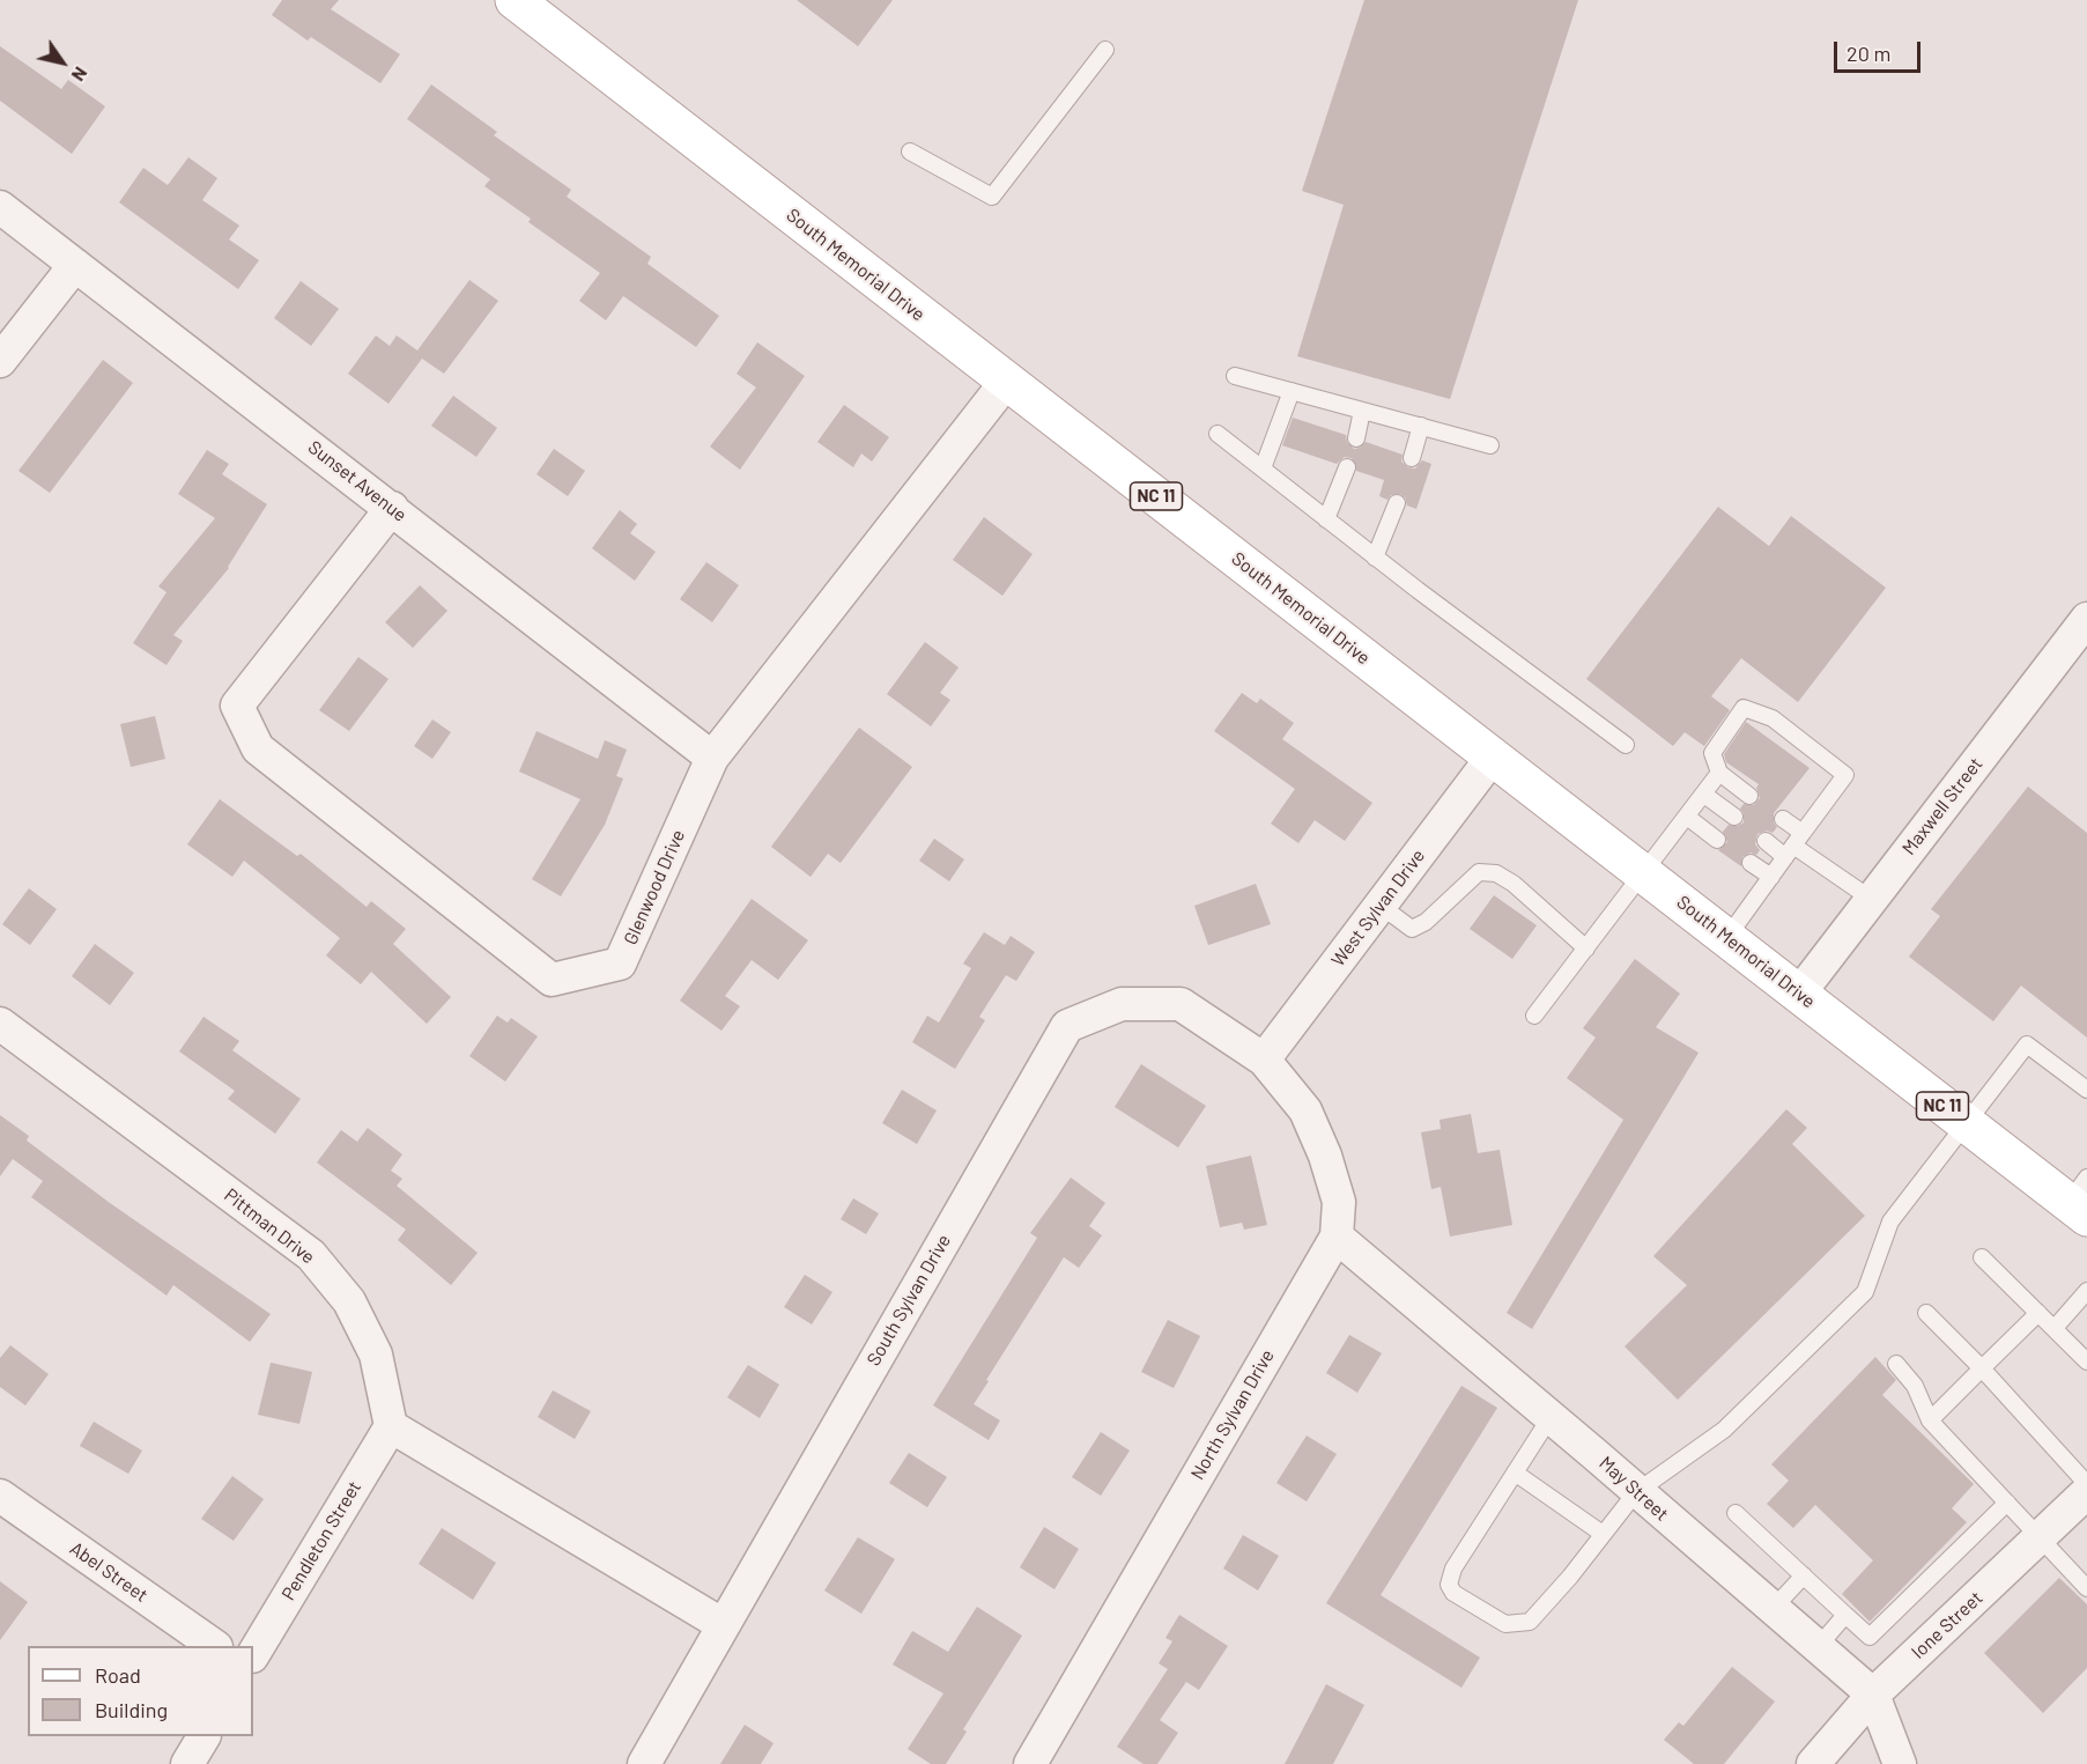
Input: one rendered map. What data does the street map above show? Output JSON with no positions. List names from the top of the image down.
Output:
{
  "streets": {
    "main road": ["South Memorial Drive", "NC 11"],
    "street": [
      "Sunset Avenue",
      "Maxwell Street",
      "Glenwood Drive",
      "West Sylvan Drive",
      "Pittman Drive",
      "South Sylvan Drive",
      "North Sylvan Drive",
      "May Street",
      "Pendleton Street",
      "Abel Street",
      "Ione Street"
    ]
  },
  "crossings": [
    ["South Memorial Drive", "Maxwell Street"],
    ["South Memorial Drive", "Glenwood Drive"],
    ["South Memorial Drive", "West Sylvan Drive"],
    ["Sunset Avenue", "Glenwood Drive"],
    ["West Sylvan Drive", "South Sylvan Drive"],
    ["West Sylvan Drive", "North Sylvan Drive"],
    ["Pittman Drive", "Pendleton Street"],
    ["South Sylvan Drive", "North Sylvan Drive"],
    ["North Sylvan Drive", "May Street"],
    ["May Street", "Ione Street"]
  ],
  "legend": ["Road", "Building"],
  "scale_bar": "20 m",
  "north": "bottom right"
}
